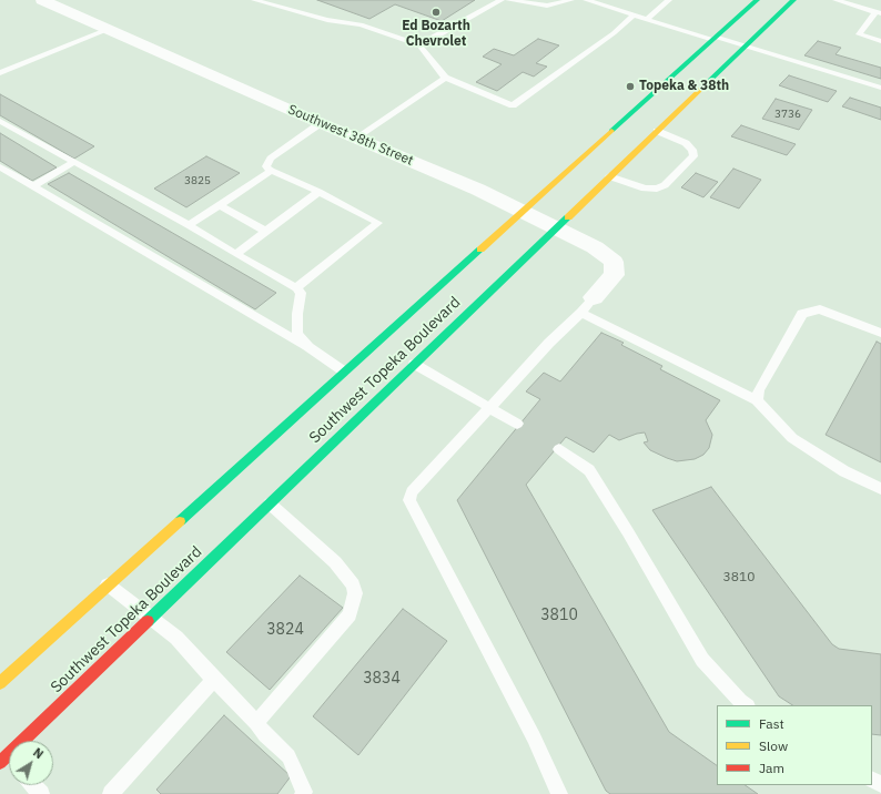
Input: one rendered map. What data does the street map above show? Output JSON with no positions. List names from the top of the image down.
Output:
{
  "streets": {
    "main road": ["Southwest Topeka Boulevard"],
    "street": ["Southwest 38th Street"]
  },
  "crossings": [
    ["Southwest 38th Street", "Southwest Topeka Boulevard"]
  ],
  "places": ["Ed Bozarth Chevrolet", "Topeka & 38th"],
  "house_numbers": [
    "3736",
    "3825",
    "3810",
    "3810",
    "3824",
    "3834"
  ],
  "legend": ["Fast", "Slow", "Jam"],
  "north": "top right"
}
